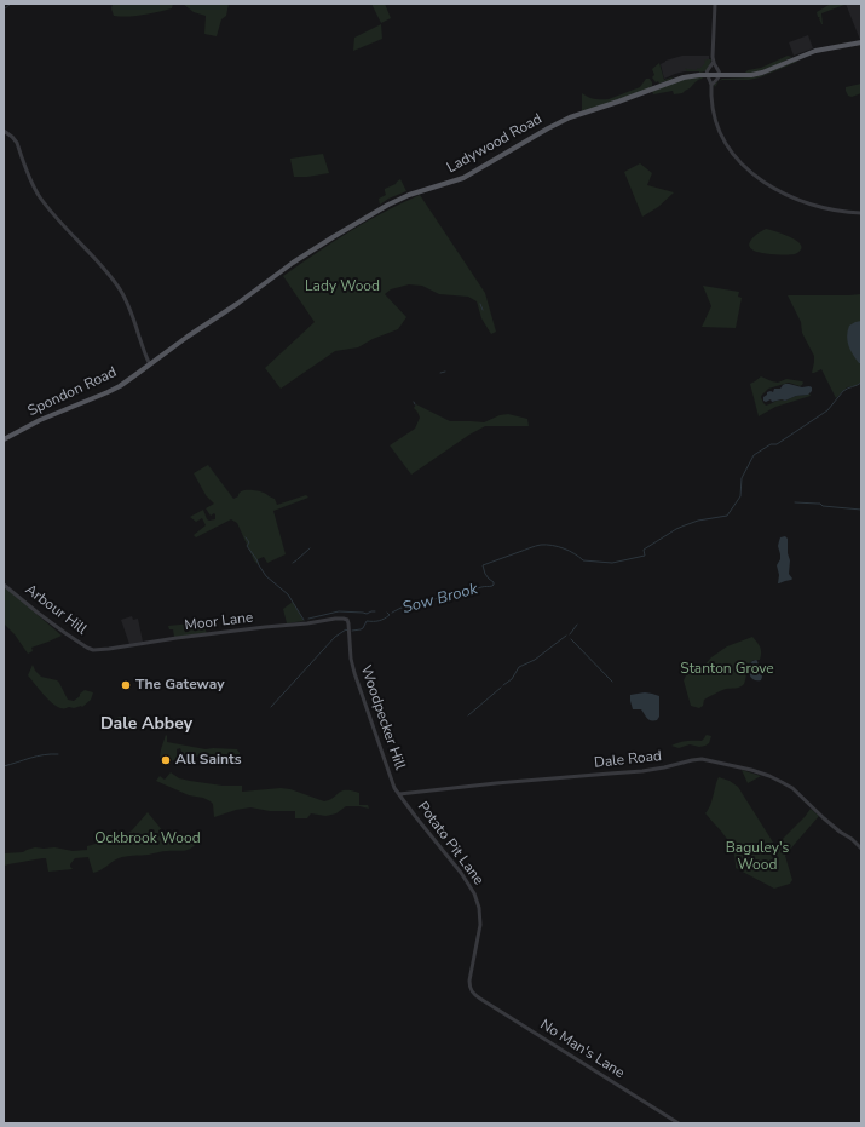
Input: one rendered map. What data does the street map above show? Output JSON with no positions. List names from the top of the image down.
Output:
{
  "streets": {
    "main road": ["Ladywood Road", "Spondon Road"],
    "street": [
      "Arbour Hill",
      "Moor Lane",
      "Woodpecker Hill",
      "Dale Road",
      "Potato Pit Lane",
      "No Man's Lane"
    ]
  },
  "crossings": [
    ["Ladywood Road", "Spondon Road"],
    ["Arbour Hill", "Moor Lane"],
    ["Moor Lane", "Woodpecker Hill"],
    ["Woodpecker Hill", "Dale Road"],
    ["Woodpecker Hill", "Potato Pit Lane"],
    ["Dale Road", "Potato Pit Lane"],
    ["Potato Pit Lane", "No Man's Lane"]
  ],
  "districts": ["Dale Abbey"],
  "water": ["Sow Brook"],
  "parks": [
    "Lady Wood",
    "Stanton Grove",
    "Ockbrook Wood",
    "Baguley's Wood"
  ],
  "places": ["The Gateway", "All Saints"]
}
